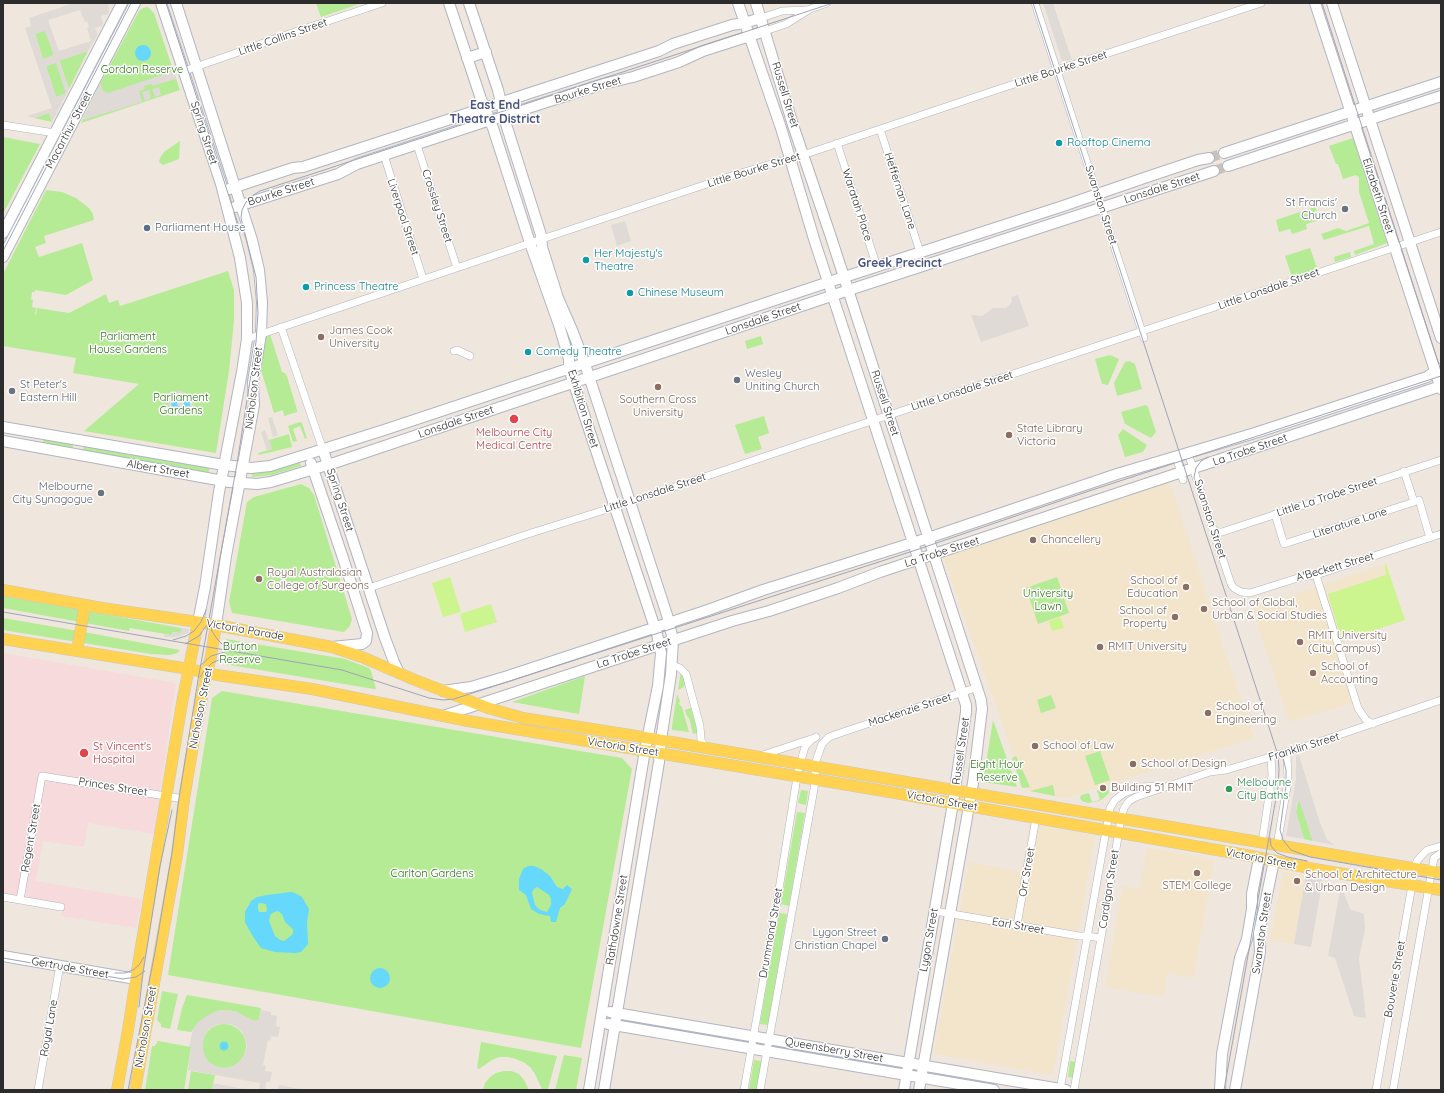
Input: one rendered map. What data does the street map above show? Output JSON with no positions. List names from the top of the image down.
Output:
{
  "streets": {
    "main road": [
      "Swanston Street",
      "Nicholson Street",
      "Victoria Parade",
      "Victoria Street"
    ],
    "street": [
      "Little Collins Street",
      "Little Bourke Street",
      "Bourke Street",
      "Russell Street",
      "Macarthur Street",
      "Spring Street",
      "Lonsdale Street",
      "Heffernan Lane",
      "Elizabeth Street",
      "Waratah Place",
      "Crossley Street",
      "Liverpool Street",
      "Little Lonsdale Street",
      "Exhibition Street",
      "La Trobe Street",
      "Albert Street",
      "Little La Trobe Street",
      "Literature Lane",
      "A'Beckett Street",
      "Mackenzie Street",
      "Franklin Street",
      "Princes Street",
      "Regent Street",
      "Orr Street",
      "Cardigan Street",
      "Rathdowne Street",
      "Earl Street",
      "Drummond Street",
      "Lygon Street",
      "Gertrude Street",
      "Bouverie Street",
      "Royal Lane",
      "Queensberry Street"
    ]
  },
  "crossings": [
    ["Little Collins Street", "Spring Street"],
    ["Little Bourke Street", "Russell Street"],
    ["Little Bourke Street", "Spring Street"],
    ["Little Bourke Street", "Heffernan Lane"],
    ["Little Bourke Street", "Waratah Place"],
    ["Little Bourke Street", "Swanston Street"],
    ["Little Bourke Street", "Crossley Street"],
    ["Little Bourke Street", "Liverpool Street"],
    ["Little Bourke Street", "Nicholson Street"],
    ["Little Bourke Street", "Exhibition Street"],
    ["Bourke Street", "Russell Street"],
    ["Bourke Street", "Spring Street"],
    ["Bourke Street", "Crossley Street"],
    ["Bourke Street", "Liverpool Street"],
    ["Bourke Street", "Exhibition Street"],
    ["Russell Street", "Lonsdale Street"],
    ["Russell Street", "Little Lonsdale Street"],
    ["Russell Street", "La Trobe Street"],
    ["Russell Street", "Mackenzie Street"],
    ["Russell Street", "Victoria Street"],
    ["Russell Street", "Lygon Street"],
    ["Spring Street", "Lonsdale Street"],
    ["Spring Street", "Little Lonsdale Street"],
    ["Spring Street", "Nicholson Street"],
    ["Spring Street", "Albert Street"],
    ["Spring Street", "Victoria Parade"],
    ["Lonsdale Street", "Heffernan Lane"],
    ["Lonsdale Street", "Waratah Place"],
    ["Lonsdale Street", "Swanston Street"],
    ["Lonsdale Street", "Exhibition Street"],
    ["Lonsdale Street", "Albert Street"],
    ["Elizabeth Street", "Little Lonsdale Street"],
    ["Elizabeth Street", "La Trobe Street"],
    ["Swanston Street", "Little Lonsdale Street"],
    ["Swanston Street", "La Trobe Street"],
    ["Swanston Street", "Little La Trobe Street"],
    ["Swanston Street", "A'Beckett Street"],
    ["Swanston Street", "Victoria Street"],
    ["Swanston Street", "Franklin Street"],
    ["Little Lonsdale Street", "Exhibition Street"],
    ["Nicholson Street", "Albert Street"],
    ["Nicholson Street", "Victoria Parade"],
    ["Nicholson Street", "Princes Street"],
    ["Nicholson Street", "Gertrude Street"],
    ["Exhibition Street", "La Trobe Street"],
    ["Exhibition Street", "Victoria Street"],
    ["Exhibition Street", "Rathdowne Street"],
    ["La Trobe Street", "Victoria Parade"],
    ["La Trobe Street", "Victoria Street"],
    ["Little La Trobe Street", "Literature Lane"],
    ["Victoria Parade", "Victoria Street"],
    ["Mackenzie Street", "Victoria Street"],
    ["Mackenzie Street", "Drummond Street"],
    ["Victoria Street", "Franklin Street"],
    ["Victoria Street", "Orr Street"],
    ["Victoria Street", "Cardigan Street"],
    ["Victoria Street", "Rathdowne Street"],
    ["Victoria Street", "Drummond Street"],
    ["Victoria Street", "Lygon Street"],
    ["Victoria Street", "Bouverie Street"],
    ["Franklin Street", "Cardigan Street"],
    ["Princes Street", "Regent Street"],
    ["Orr Street", "Earl Street"],
    ["Cardigan Street", "Earl Street"],
    ["Cardigan Street", "Queensberry Street"],
    ["Rathdowne Street", "Queensberry Street"],
    ["Earl Street", "Lygon Street"],
    ["Drummond Street", "Queensberry Street"],
    ["Lygon Street", "Queensberry Street"],
    ["Gertrude Street", "Royal Lane"]
  ],
  "districts": ["East End Theatre District", "Greek Precinct"],
  "parks": [
    "Gordon Reserve",
    "Parliament House Gardens",
    "Parliament Gardens",
    "University Lawn",
    "Burton Reserve",
    "Eight Hour Reserve",
    "Carlton Gardens"
  ],
  "places": [
    "Rooftop Cinema",
    "St Francis' Church",
    "Parliament House",
    "Her Majesty's Theatre",
    "Princess Theatre",
    "Chinese Museum",
    "James Cook University",
    "Comedy Theatre",
    "Wesley Uniting Church",
    "Southern Cross University",
    "St Peter's Eastern Hill",
    "Melbourne City Medical Centre",
    "State Library Victoria",
    "Melbourne City Synagogue",
    "Chancellery",
    "Royal Australasian College of Surgeons",
    "School of Education",
    "School of Global, Urban & Social Studies",
    "School of Property",
    "RMIT University (City Campus)",
    "RMIT University",
    "School of Accounting",
    "School of Engineering",
    "School of Law",
    "St Vincent's Hospital",
    "School of Design",
    "Building 51 RMIT",
    "Melbourne City Baths",
    "STEM College",
    "School of Architecture & Urban Design",
    "Lygon Street Christian Chapel"
  ]
}
